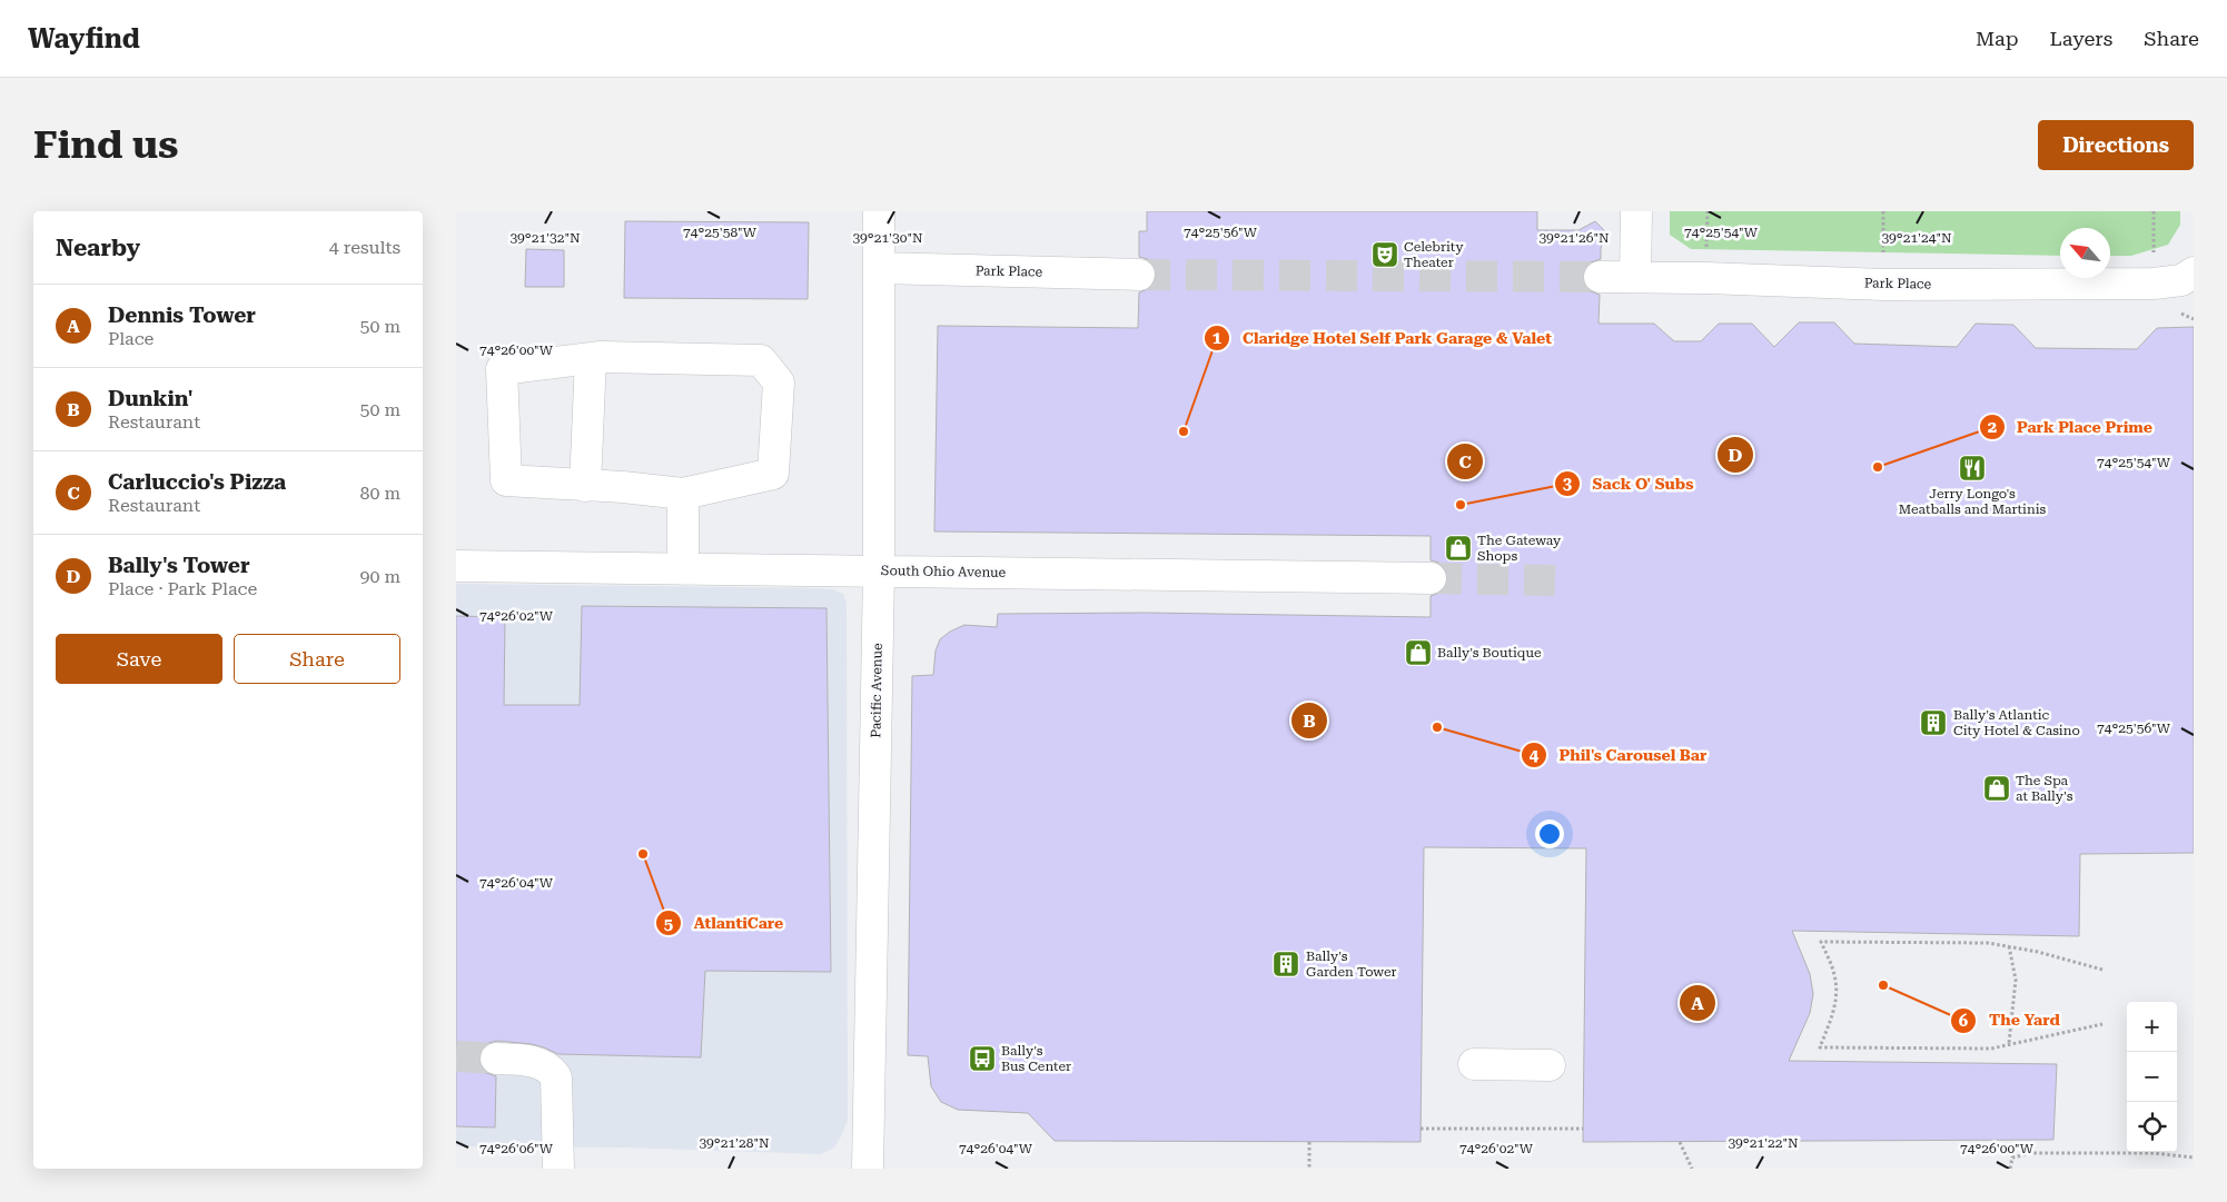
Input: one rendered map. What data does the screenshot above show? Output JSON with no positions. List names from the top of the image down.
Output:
{
  "streets": {
    "street": ["Park Place", "South Ohio Avenue", "Pacific Avenue"]
  },
  "crossings": [
    ["Park Place", "Pacific Avenue"],
    ["South Ohio Avenue", "Pacific Avenue"]
  ],
  "places": {
    "theatre": ["Celebrity Theater"],
    "other": [
      "Claridge Hotel Self Park Garage & Valet",
      "Park Place Prime",
      "Sack O' Subs",
      "Phil's Carousel Bar",
      "AtlantiCare",
      "The Yard"
    ],
    "restaurant": ["Jerry Longo's Meatballs and Martinis"],
    "shop": ["The Gateway Shops", "Bally's Boutique", "The Spa at Bally's"],
    "building": ["Bally's Atlantic City Hotel & Casino", "Bally's Garden Tower"],
    "bus stop": ["Bally's Bus Center"]
  },
  "north": "top left",
  "page": {
    "header": "Wayfind",
    "nav": ["Map", "Layers", "Share"],
    "buttons": [
      "Directions",
      ["Save", "Share"]
    ],
    "title": "Find us",
    "heading": ["Nearby", "4 results"],
    "list": [
      {
        "mark": "A",
        "name": "Dennis Tower",
        "note": "Place",
        "value": "50 m"
      },
      {
        "mark": "B",
        "name": "Dunkin'",
        "note": "Restaurant",
        "value": "50 m"
      },
      {
        "mark": "C",
        "name": "Carluccio's Pizza",
        "note": "Restaurant",
        "value": "80 m"
      },
      {
        "mark": "D",
        "name": "Bally's Tower",
        "note": "Place · Park Place",
        "value": "90 m"
      }
    ],
    "pins": [
      "D",
      "C",
      "B",
      "A"
    ],
    "map_buttons": ["+", "−"]
  },
  "coordinates": [
    "74°25'58\"W",
    "74°25'56\"W",
    "74°25'54\"W",
    "39°21'32\"N",
    "39°21'30\"N",
    "39°21'26\"N",
    "39°21'24\"N",
    "74°26'00\"W",
    "74°26'02\"W",
    "74°26'04\"W",
    "39°21'28\"N",
    "39°21'22\"N",
    "74°26'06\"W"
  ]
}
